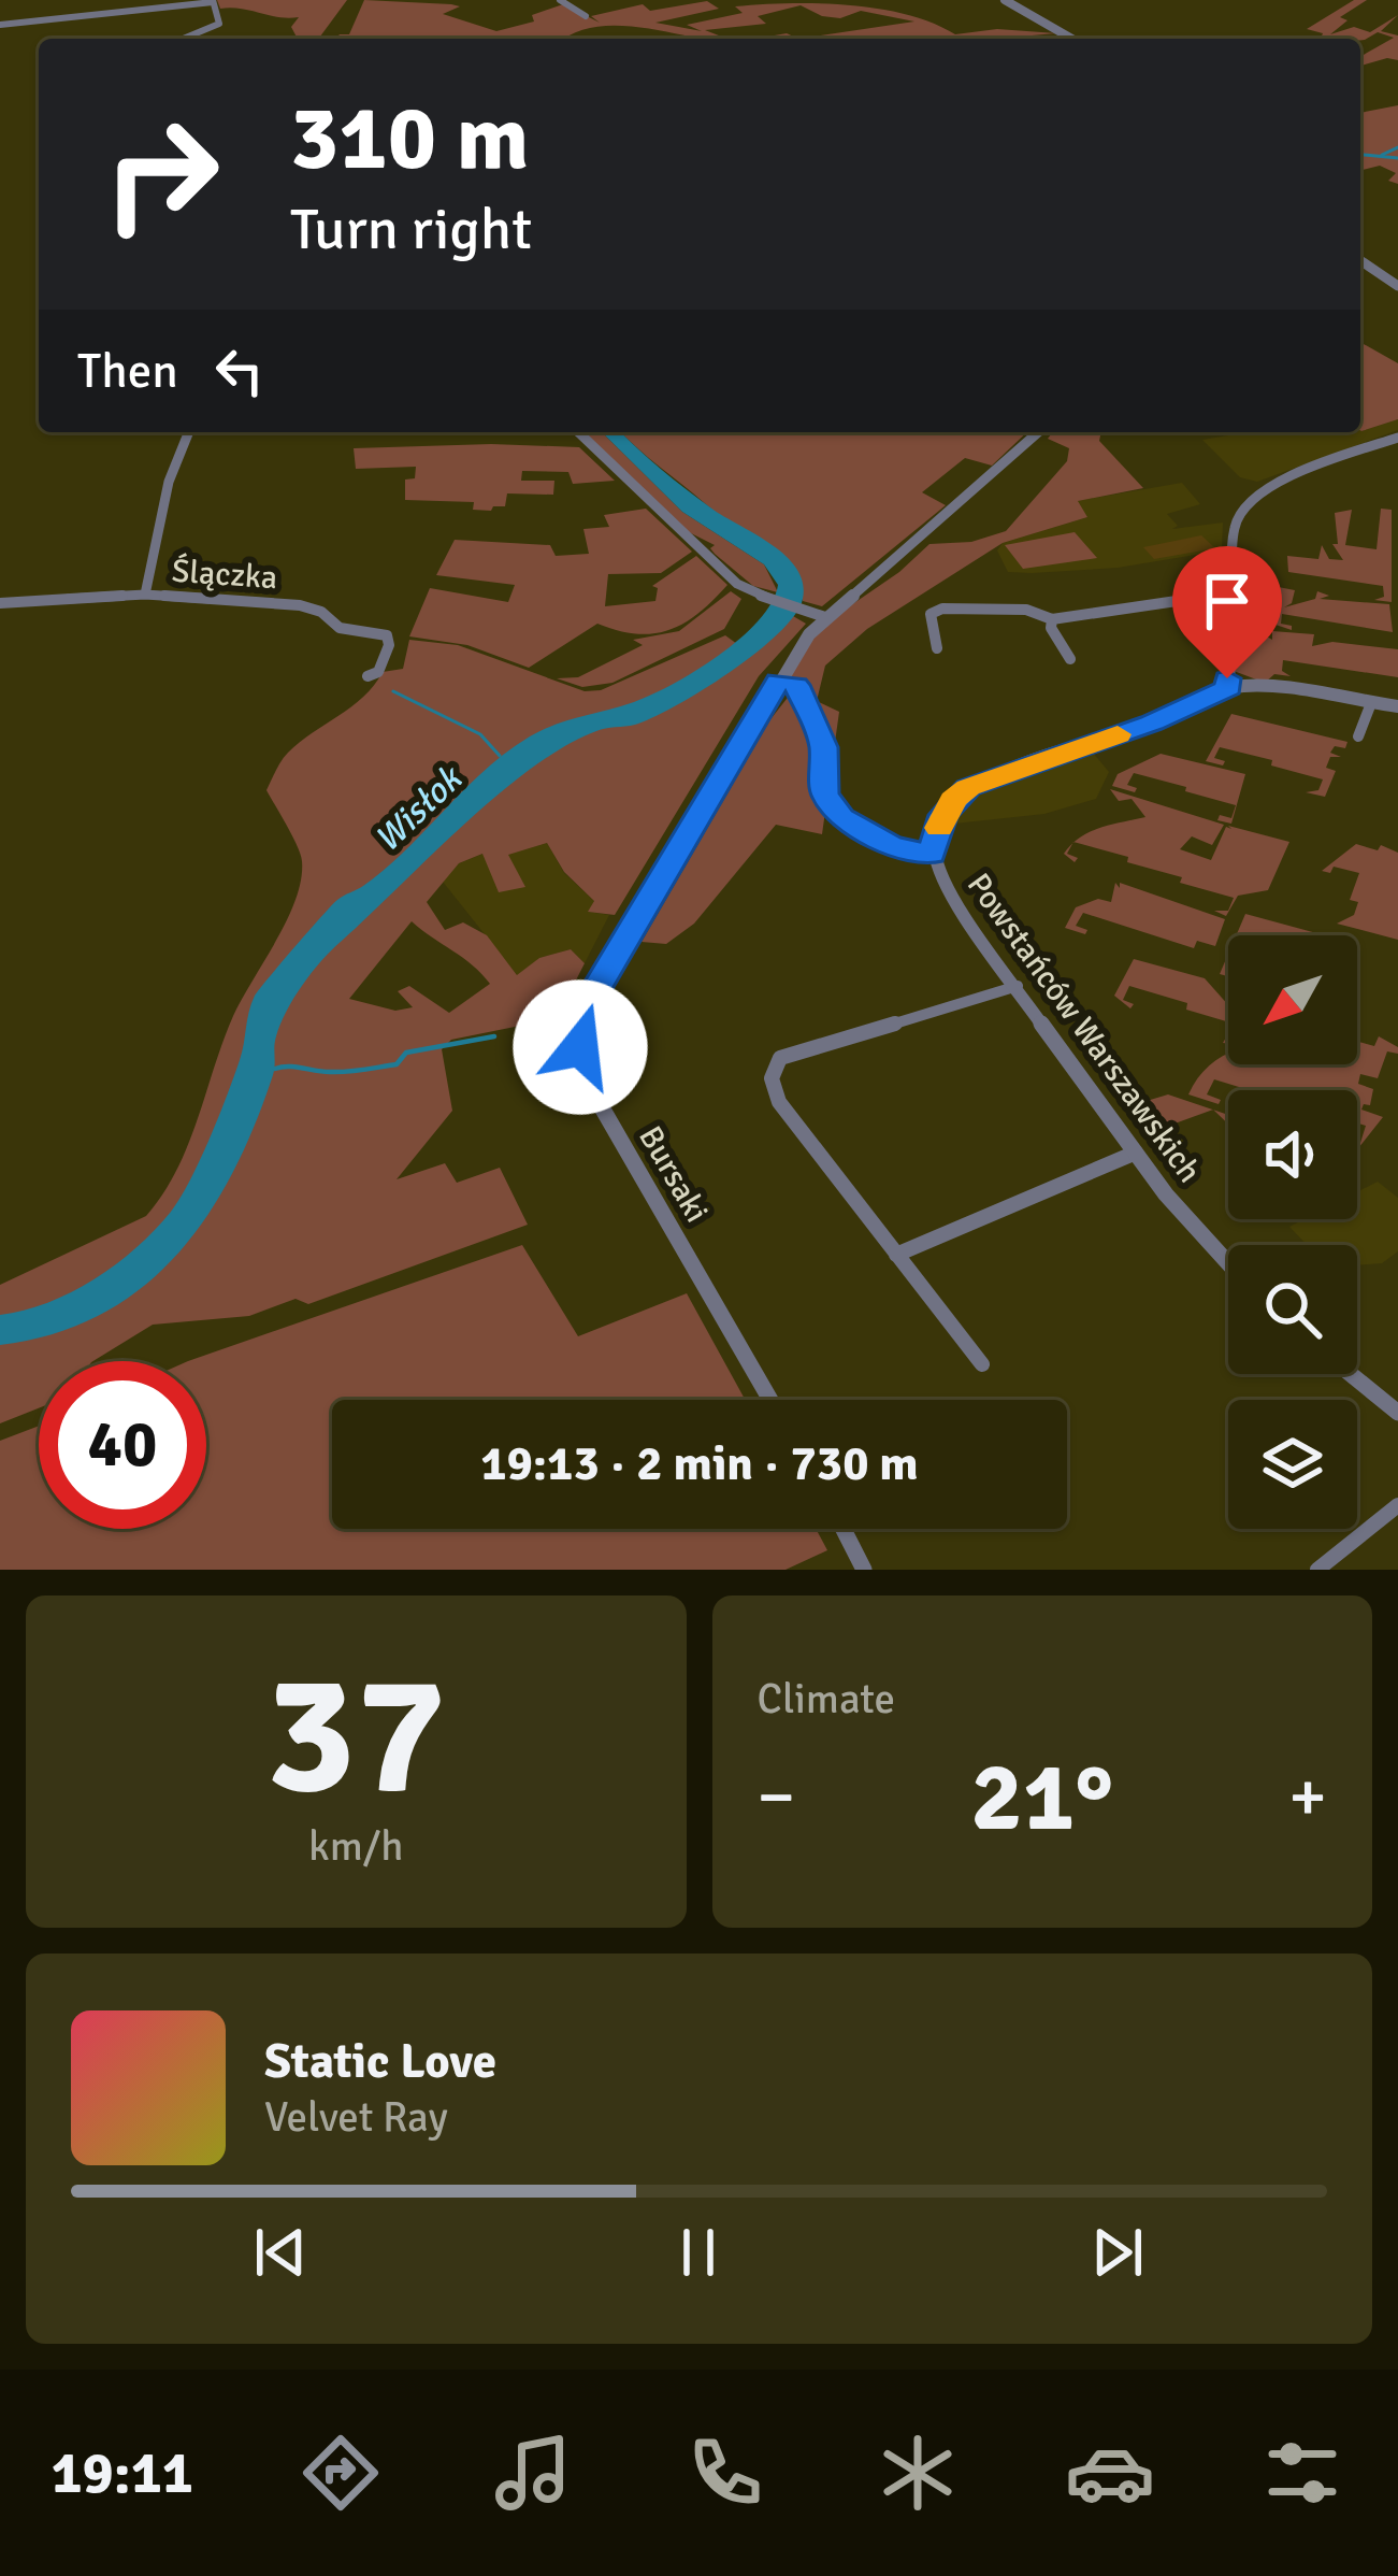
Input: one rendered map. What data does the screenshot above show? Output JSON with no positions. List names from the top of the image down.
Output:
{
  "streets": {
    "street": ["Ślączka", "Powstańców Warszawskich", "Bursaki"]
  },
  "water": ["Wisłok"],
  "north": "bottom left",
  "page": {
    "turn": ["310 m", "Turn right"],
    "then": "Then",
    "limit": "40",
    "trip": "19:13 · 2 min · 730 m",
    "tile": [
      ["37", "km/h"],
      "Climate"
    ],
    "heat": ["−", "21°", "+"],
    "song": ["Static Love", "Velvet Ray"],
    "tabs": "19:11"
  }
}
